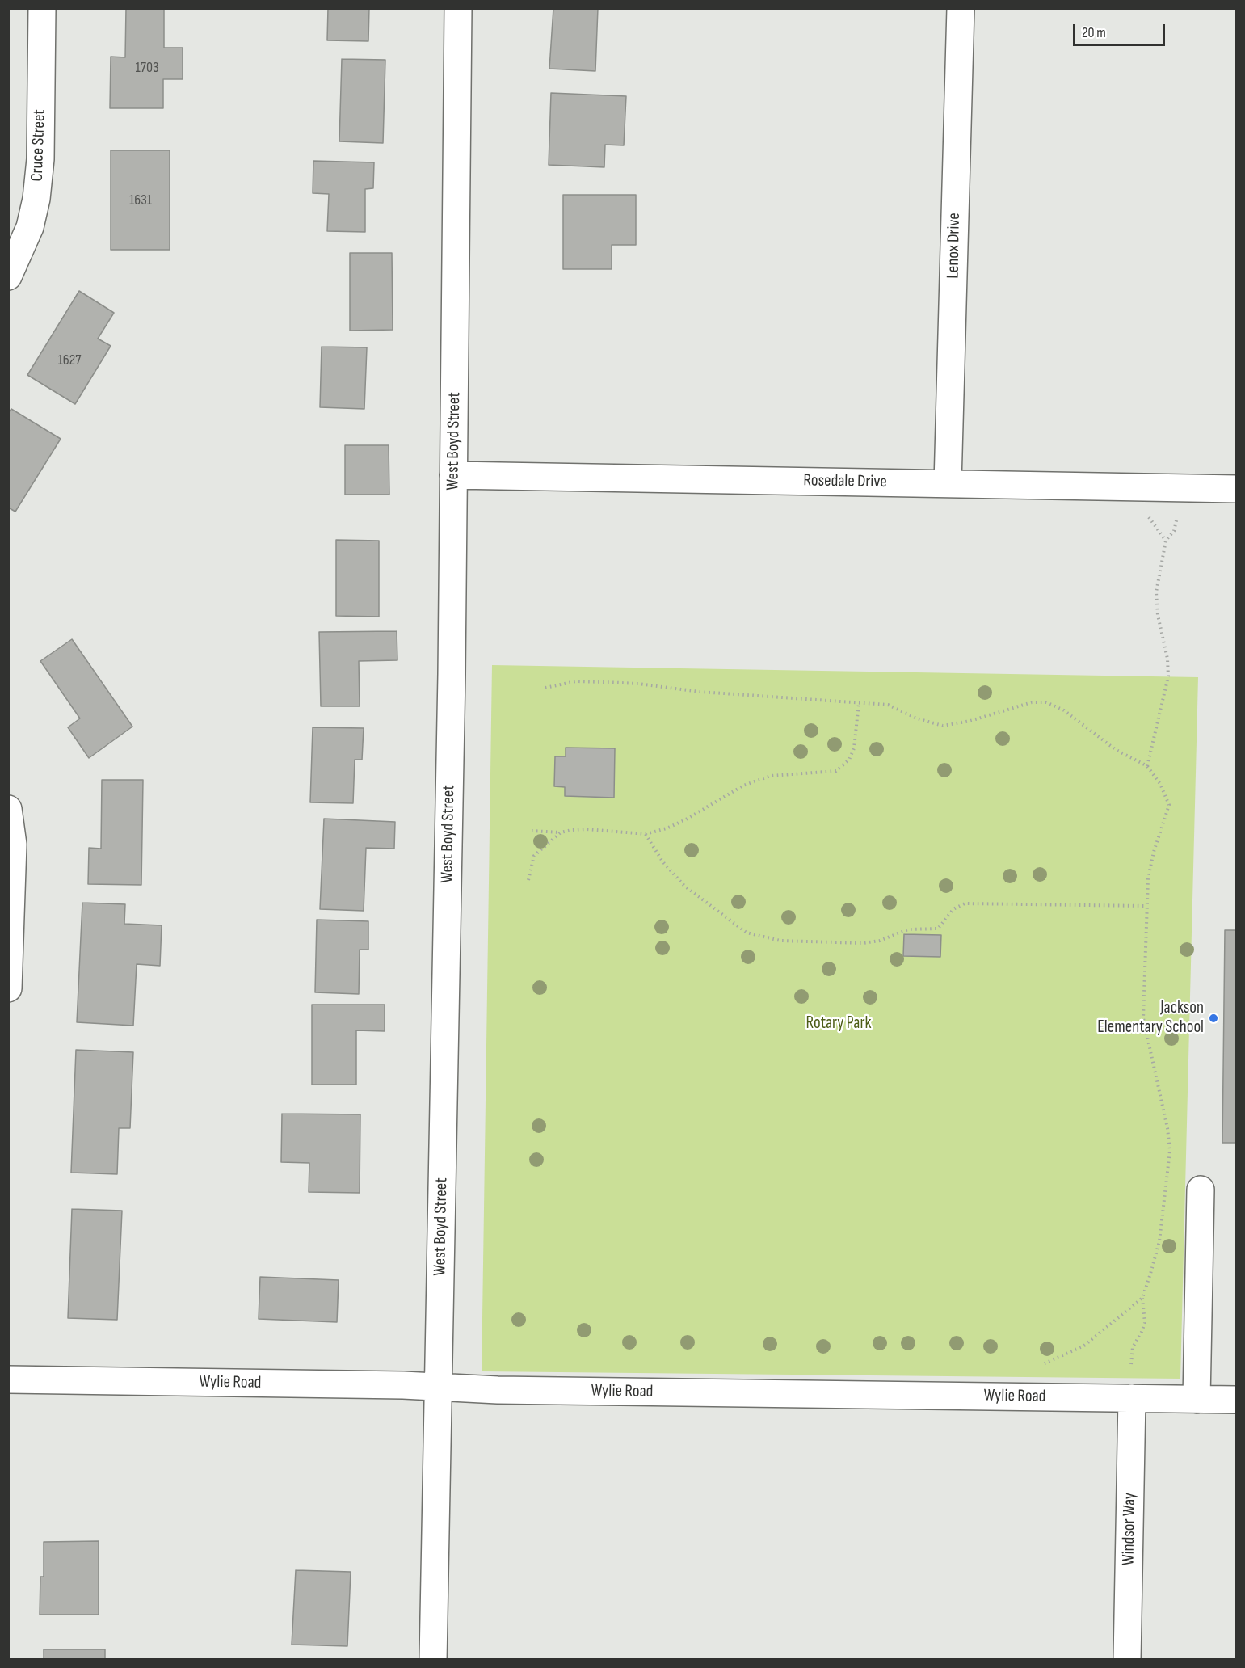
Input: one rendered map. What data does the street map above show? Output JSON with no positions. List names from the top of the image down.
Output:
{
  "streets": {
    "street": [
      "Cruce Street",
      "Lenox Drive",
      "West Boyd Street",
      "Rosedale Drive",
      "Wylie Road",
      "Windsor Way"
    ]
  },
  "crossings": [
    ["Lenox Drive", "Rosedale Drive"],
    ["West Boyd Street", "Rosedale Drive"],
    ["West Boyd Street", "Wylie Road"],
    ["Wylie Road", "Windsor Way"]
  ],
  "parks": ["Rotary Park"],
  "places": ["Jackson Elementary School"],
  "house_numbers": ["1703", "1631", "1627"],
  "scale_bar": "20 m"
}
